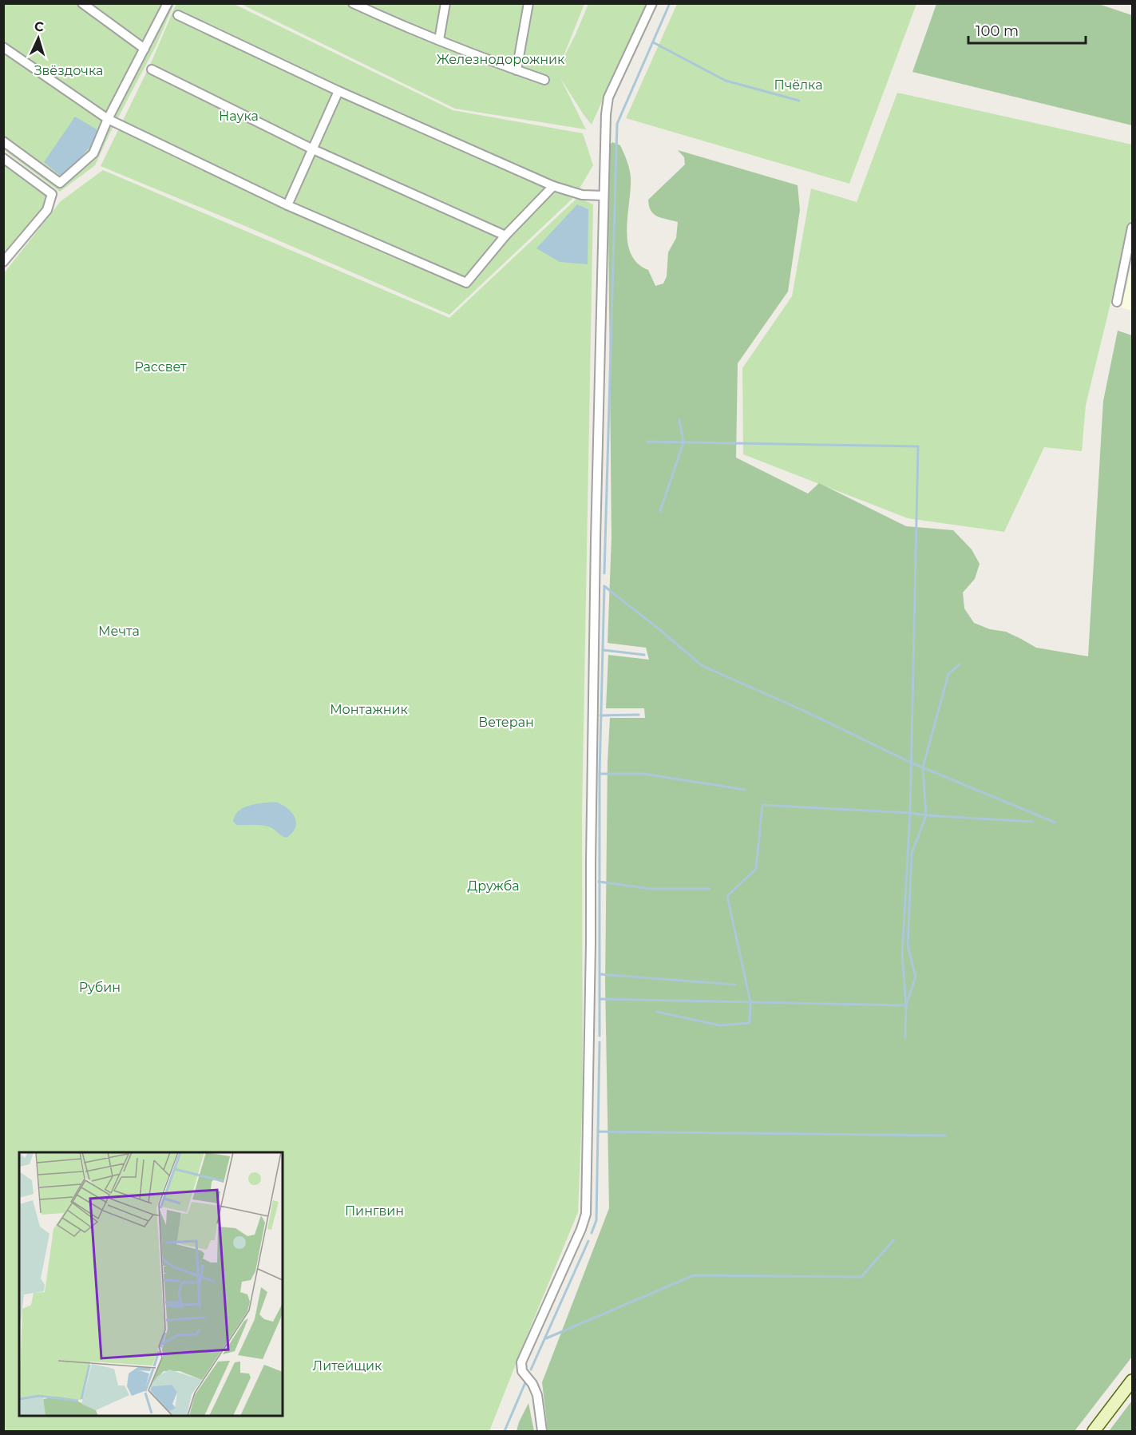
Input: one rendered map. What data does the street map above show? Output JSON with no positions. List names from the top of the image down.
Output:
{
  "parks": [
    "Железнодорожник",
    "Звёздочка",
    "Пчёлка",
    "Наука",
    "Рассвет",
    "Мечта",
    "Монтажник",
    "Ветеран",
    "Дружба",
    "Рубин",
    "Пингвин",
    "Литейщик"
  ],
  "scale_bar": "100 m",
  "north": "top"
}
